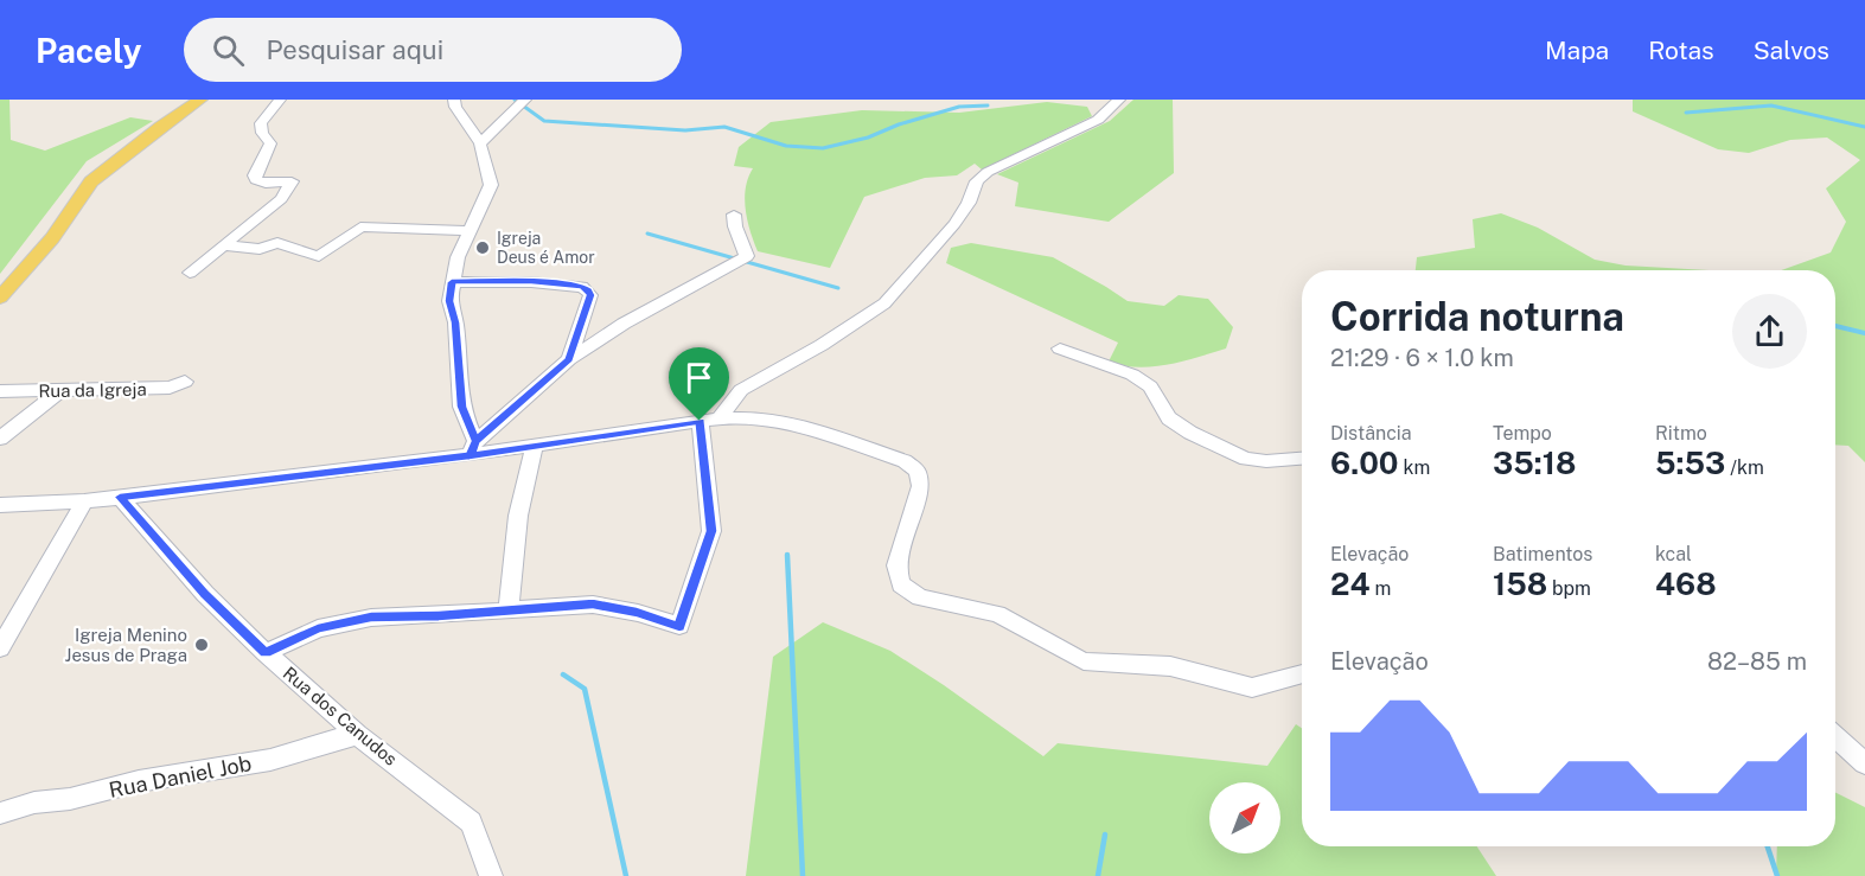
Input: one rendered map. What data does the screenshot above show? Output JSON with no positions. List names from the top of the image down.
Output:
{
  "streets": {
    "street": ["Rua da Igreja", "Rua dos Canudos", "Rua Daniel Job"]
  },
  "crossings": [
    ["Rua dos Canudos", "Rua Daniel Job"]
  ],
  "places": ["Igreja Deus é Amor", "Igreja Menino Jesus de Praga"],
  "north": "top right",
  "page": {
    "header": "Pacely",
    "search": "Pesquisar aqui",
    "nav": ["Mapa", "Rotas", "Salvos"],
    "heading": ["Corrida noturna", "21:29 · 6 × 1.0 km"],
    "stats": [
      ["Distância", "6.00 km"],
      ["Tempo", "35:18"],
      ["Ritmo", "5:53 /km"],
      ["Elevação", "24 m"],
      ["Batimentos", "158 bpm"],
      ["kcal", "468"]
    ],
    "chart": ["Elevação", "82–85 m"]
  }
}
